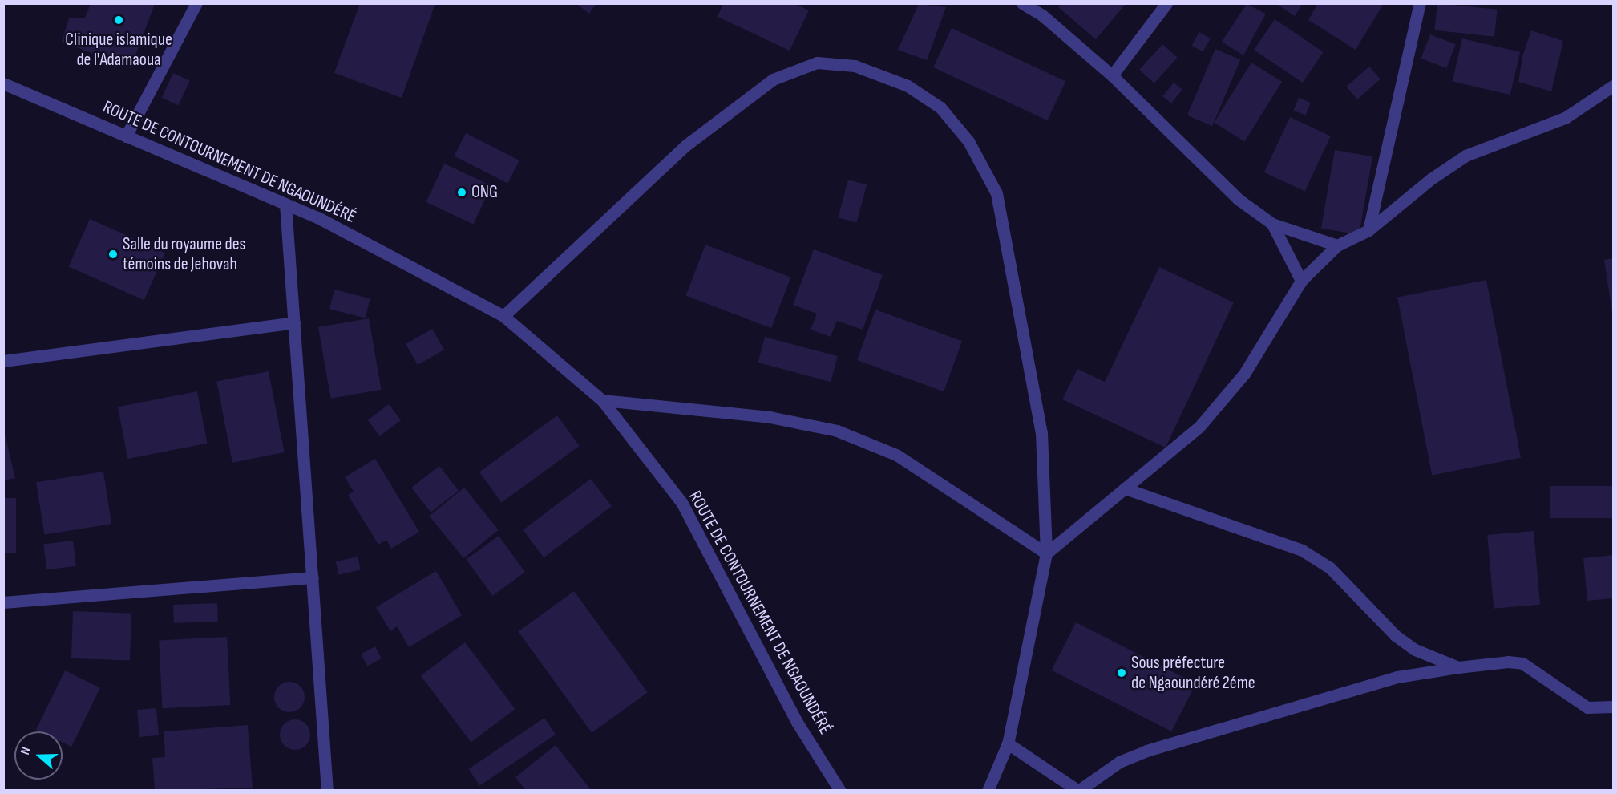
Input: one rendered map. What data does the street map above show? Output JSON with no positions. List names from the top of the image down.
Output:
{
  "streets": {
    "street": ["ROUTE DE CONTOURNEMENT DE NGAOUNDÉRÉ"]
  },
  "places": [
    "Clinique islamique de l'Adamaoua",
    "ONG",
    "Salle du royaume des témoins de Jehovah",
    "Sous préfecture de Ngaoundéré 2éme"
  ],
  "north": "left"
}
